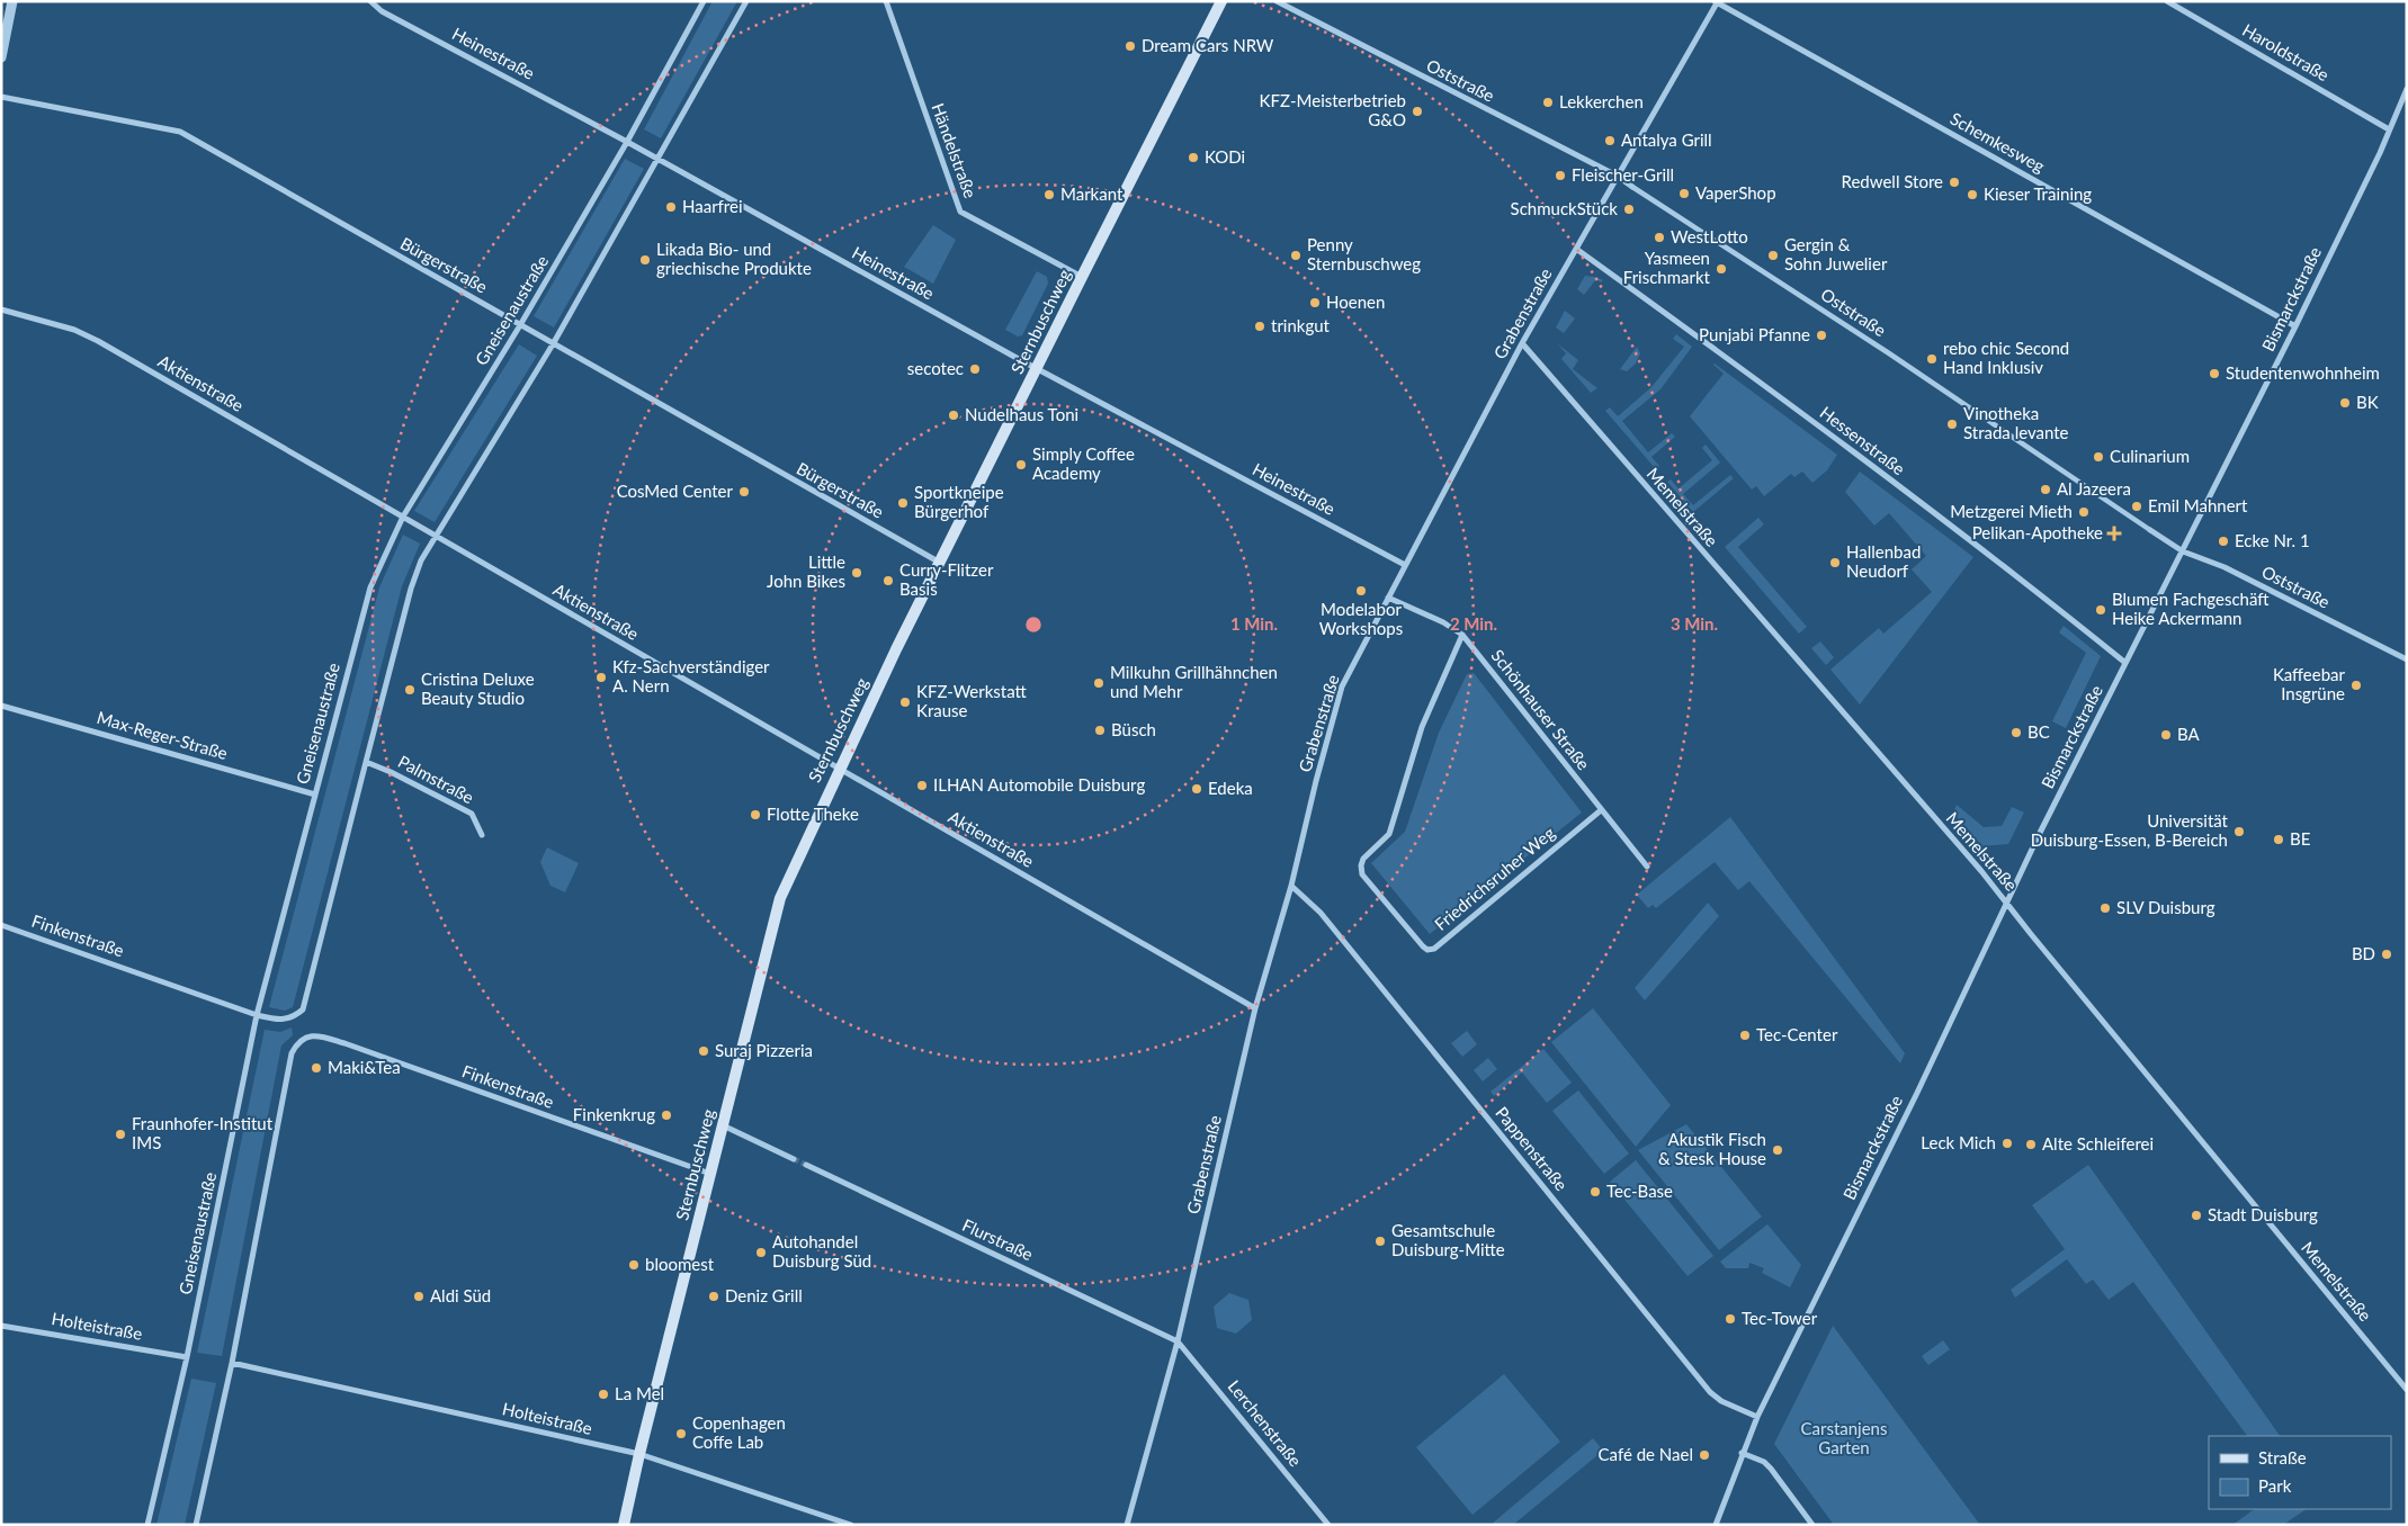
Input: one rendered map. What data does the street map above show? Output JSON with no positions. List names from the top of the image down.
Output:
{
  "streets": {
    "main road": ["Sternbuschweg"],
    "street": [
      "Haroldstraße",
      "Heinestraße",
      "Oststraße",
      "Schemkesweg",
      "Händelstraße",
      "Bürgerstraße",
      "Bismarckstraße",
      "Gneisenaustraße",
      "Grabenstraße",
      "Aktienstraße",
      "Hessenstraße",
      "Memelstraße",
      "Schönhauser Straße",
      "Max-Reger-Straße",
      "Palmstraße",
      "Friedrichsruher Weg",
      "Finkenstraße",
      "Pappenstraße",
      "Flurstraße",
      "Holteistraße",
      "Lerchenstraße"
    ]
  },
  "crossings": [
    ["Haroldstraße", "Bismarckstraße"],
    ["Heinestraße", "Gneisenaustraße"],
    ["Heinestraße", "Grabenstraße"],
    ["Heinestraße", "Sternbuschweg"],
    ["Oststraße", "Bismarckstraße"],
    ["Oststraße", "Grabenstraße"],
    ["Schemkesweg", "Bismarckstraße"],
    ["Schemkesweg", "Grabenstraße"],
    ["Händelstraße", "Sternbuschweg"],
    ["Bürgerstraße", "Gneisenaustraße"],
    ["Bürgerstraße", "Sternbuschweg"],
    ["Bismarckstraße", "Hessenstraße"],
    ["Bismarckstraße", "Memelstraße"],
    ["Bismarckstraße", "Pappenstraße"],
    ["Gneisenaustraße", "Aktienstraße"],
    ["Gneisenaustraße", "Max-Reger-Straße"],
    ["Gneisenaustraße", "Finkenstraße"],
    ["Gneisenaustraße", "Holteistraße"],
    ["Grabenstraße", "Aktienstraße"],
    ["Grabenstraße", "Hessenstraße"],
    ["Grabenstraße", "Memelstraße"],
    ["Grabenstraße", "Schönhauser Straße"],
    ["Grabenstraße", "Pappenstraße"],
    ["Grabenstraße", "Flurstraße"],
    ["Grabenstraße", "Lerchenstraße"],
    ["Sternbuschweg", "Aktienstraße"],
    ["Sternbuschweg", "Finkenstraße"],
    ["Sternbuschweg", "Holteistraße"],
    ["Schönhauser Straße", "Friedrichsruher Weg"],
    ["Palmstraße", "Finkenstraße"],
    ["Finkenstraße", "Holteistraße"],
    ["Flurstraße", "Lerchenstraße"]
  ],
  "parks": ["Carstanjens Garten"],
  "places": {
    "other": [
      "Dream Cars NRW",
      "Lekkerchen",
      "KFZ-Meisterbetrieb G&O",
      "Antalya Grill",
      "KODi",
      "Fleischer-Grill",
      "Redwell Store",
      "VaperShop",
      "Markant",
      "Kieser Training",
      "Haarfrei",
      "SchmuckStück",
      "WestLotto",
      "Penny Sternbuschweg",
      "Gergin & Sohn Juwelier",
      "Likada Bio- und griechische Produkte",
      "Yasmeen Frischmarkt",
      "Hoenen",
      "trinkgut",
      "Punjabi Pfanne",
      "rebo chic Second Hand Inklusiv",
      "secotec",
      "Studentenwohnheim",
      "BK",
      "Nudelhaus Toni",
      "Vinotheka Strada levante",
      "Culinarium",
      "Simply Coffee Academy",
      "Al Jazeera",
      "CosMed Center",
      "Sportkneipe Bürgerhof",
      "Emil Mahnert",
      "Metzgerei Mieth",
      "Ecke Nr. 1",
      "Hallenbad Neudorf",
      "Little John Bikes",
      "Curry-Flitzer Basis",
      "Modelabor Workshops",
      "Blumen Fachgeschäft Heike Ackermann",
      "Kfz-Sachverständiger A. Nern",
      "Milkuhn Grillhähnchen und Mehr",
      "Kaffeebar Insgrüne",
      "Cristina Deluxe Beauty Studio",
      "KFZ-Werkstatt Krause",
      "Büsch",
      "BC",
      "BA",
      "ILHAN Automobile Duisburg",
      "Edeka",
      "Flotte Theke",
      "Universität Duisburg-Essen, B-Bereich",
      "BE",
      "SLV Duisburg",
      "BD",
      "Tec-Center",
      "Suraj Pizzeria",
      "Maki&Tea",
      "Finkenkrug",
      "Fraunhofer-Institut IMS",
      "Leck Mich",
      "Alte Schleiferei",
      "Akustik Fisch & Stesk House",
      "Tec-Base",
      "Stadt Duisburg",
      "Gesamtschule Duisburg-Mitte",
      "Autohandel Duisburg Süd",
      "bloomest",
      "Aldi Süd",
      "Deniz Grill",
      "Tec-Tower",
      "La Mel",
      "Copenhagen Coffe Lab",
      "Café de Nael"
    ],
    "health": ["Pelikan-Apotheke"]
  },
  "legend": ["Straße", "Park"],
  "rings": ["1 Min.", "2 Min.", "3 Min."]
}
